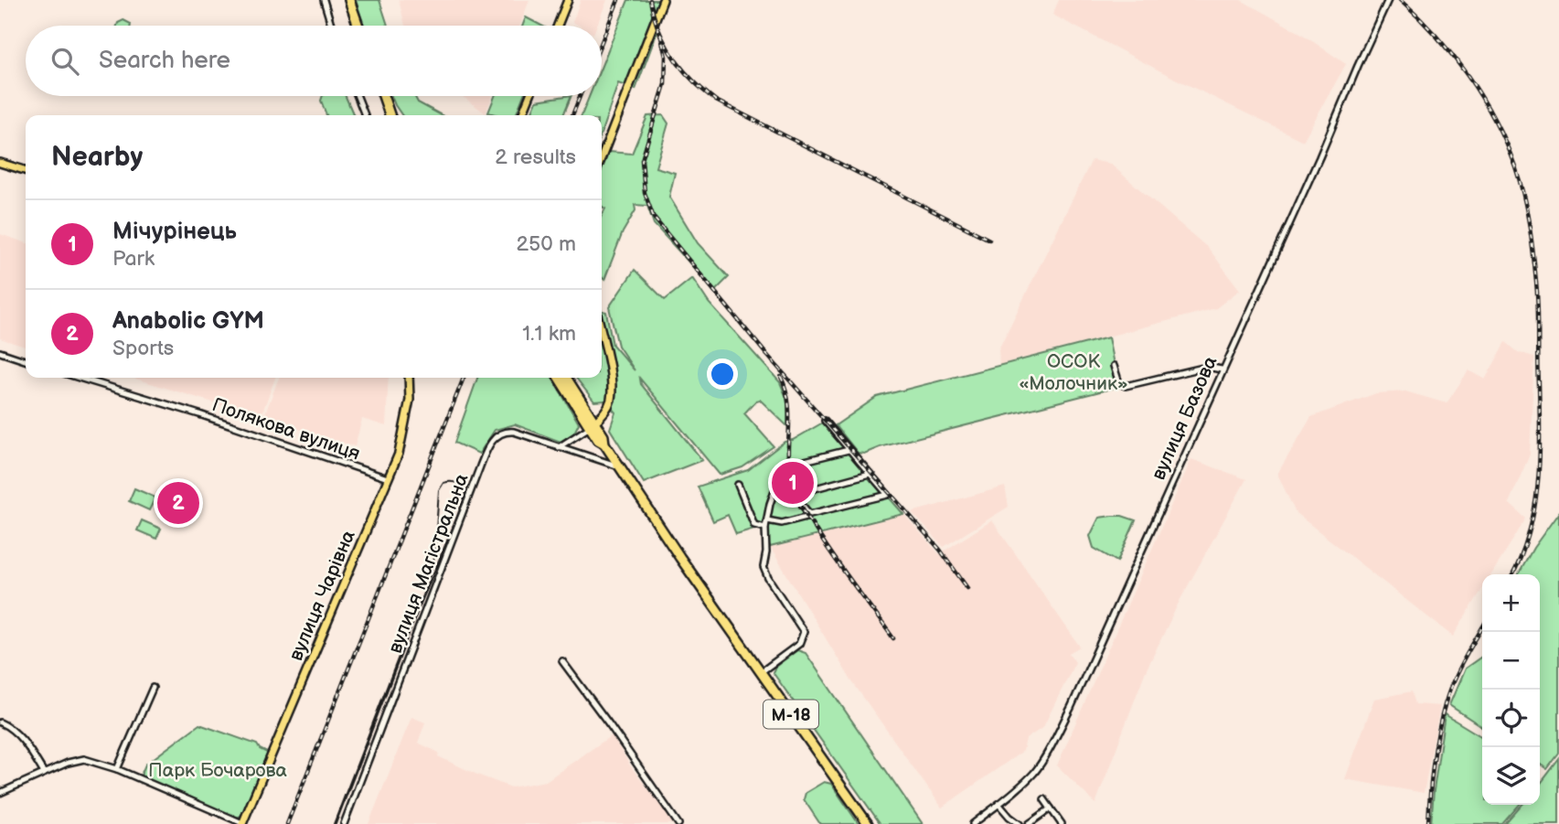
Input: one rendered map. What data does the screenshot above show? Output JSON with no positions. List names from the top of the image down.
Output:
{
  "streets": {
    "highway": ["М-18"],
    "main road": ["вулиця Чарівна"],
    "street": ["вулиця Базова", "Полякова вулиця", "вулиця Магістральна"]
  },
  "crossings": [
    ["Полякова вулиця", "вулиця Чарівна"],
    ["вулиця Магістральна", "М-18"]
  ],
  "parks": ["ОСОК «Молочник»", "Парк Бочарова"],
  "page": {
    "search": "Search here",
    "heading": ["Nearby", "2 results"],
    "list": [
      {
        "mark": "1",
        "name": "Мічурінець",
        "note": "Park",
        "value": "250 m"
      },
      {
        "mark": "2",
        "name": "Anabolic GYM",
        "note": "Sports",
        "value": "1.1 km"
      }
    ],
    "pins": ["1", "2"],
    "map_buttons": ["+", "−"]
  }
}
